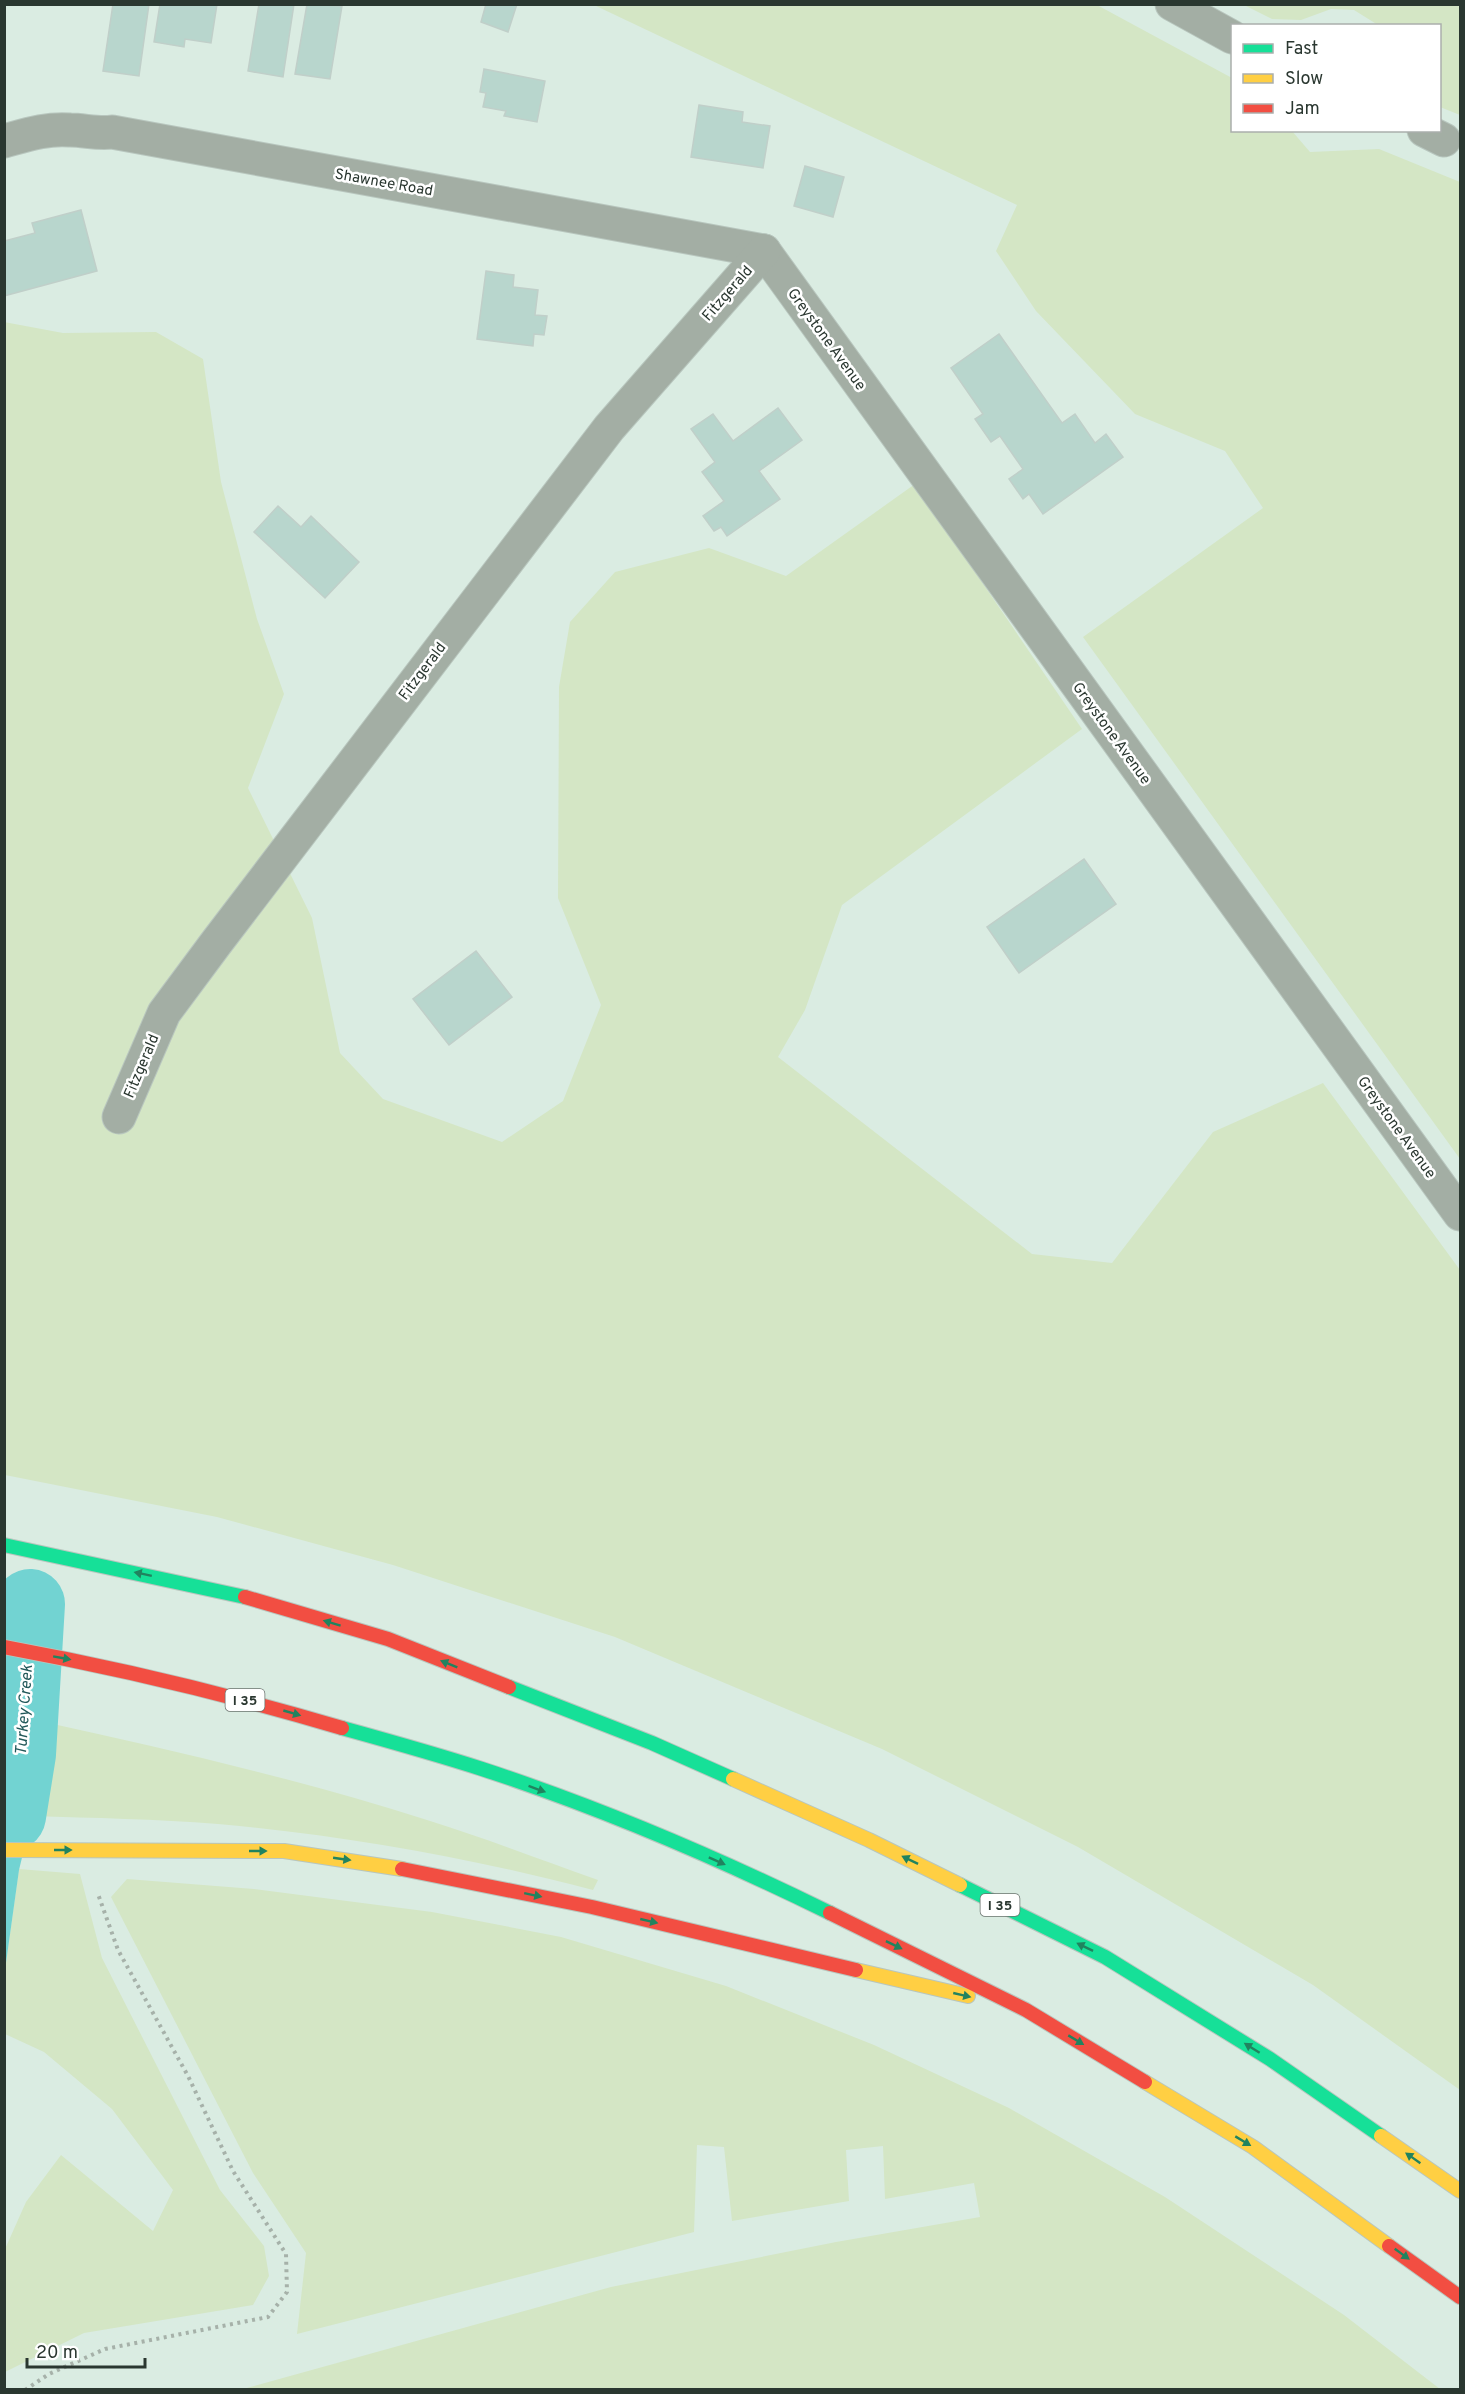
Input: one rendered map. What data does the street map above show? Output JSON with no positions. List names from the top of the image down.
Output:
{
  "streets": {
    "highway": ["I 35"],
    "street": ["Shawnee Road", "Fitzgerald", "Greystone Avenue"]
  },
  "crossings": [
    ["Shawnee Road", "Fitzgerald"],
    ["Shawnee Road", "Greystone Avenue"],
    ["Fitzgerald", "Greystone Avenue"]
  ],
  "water": ["Turkey Creek"],
  "legend": ["Fast", "Slow", "Jam"],
  "scale_bar": "20 m"
}
